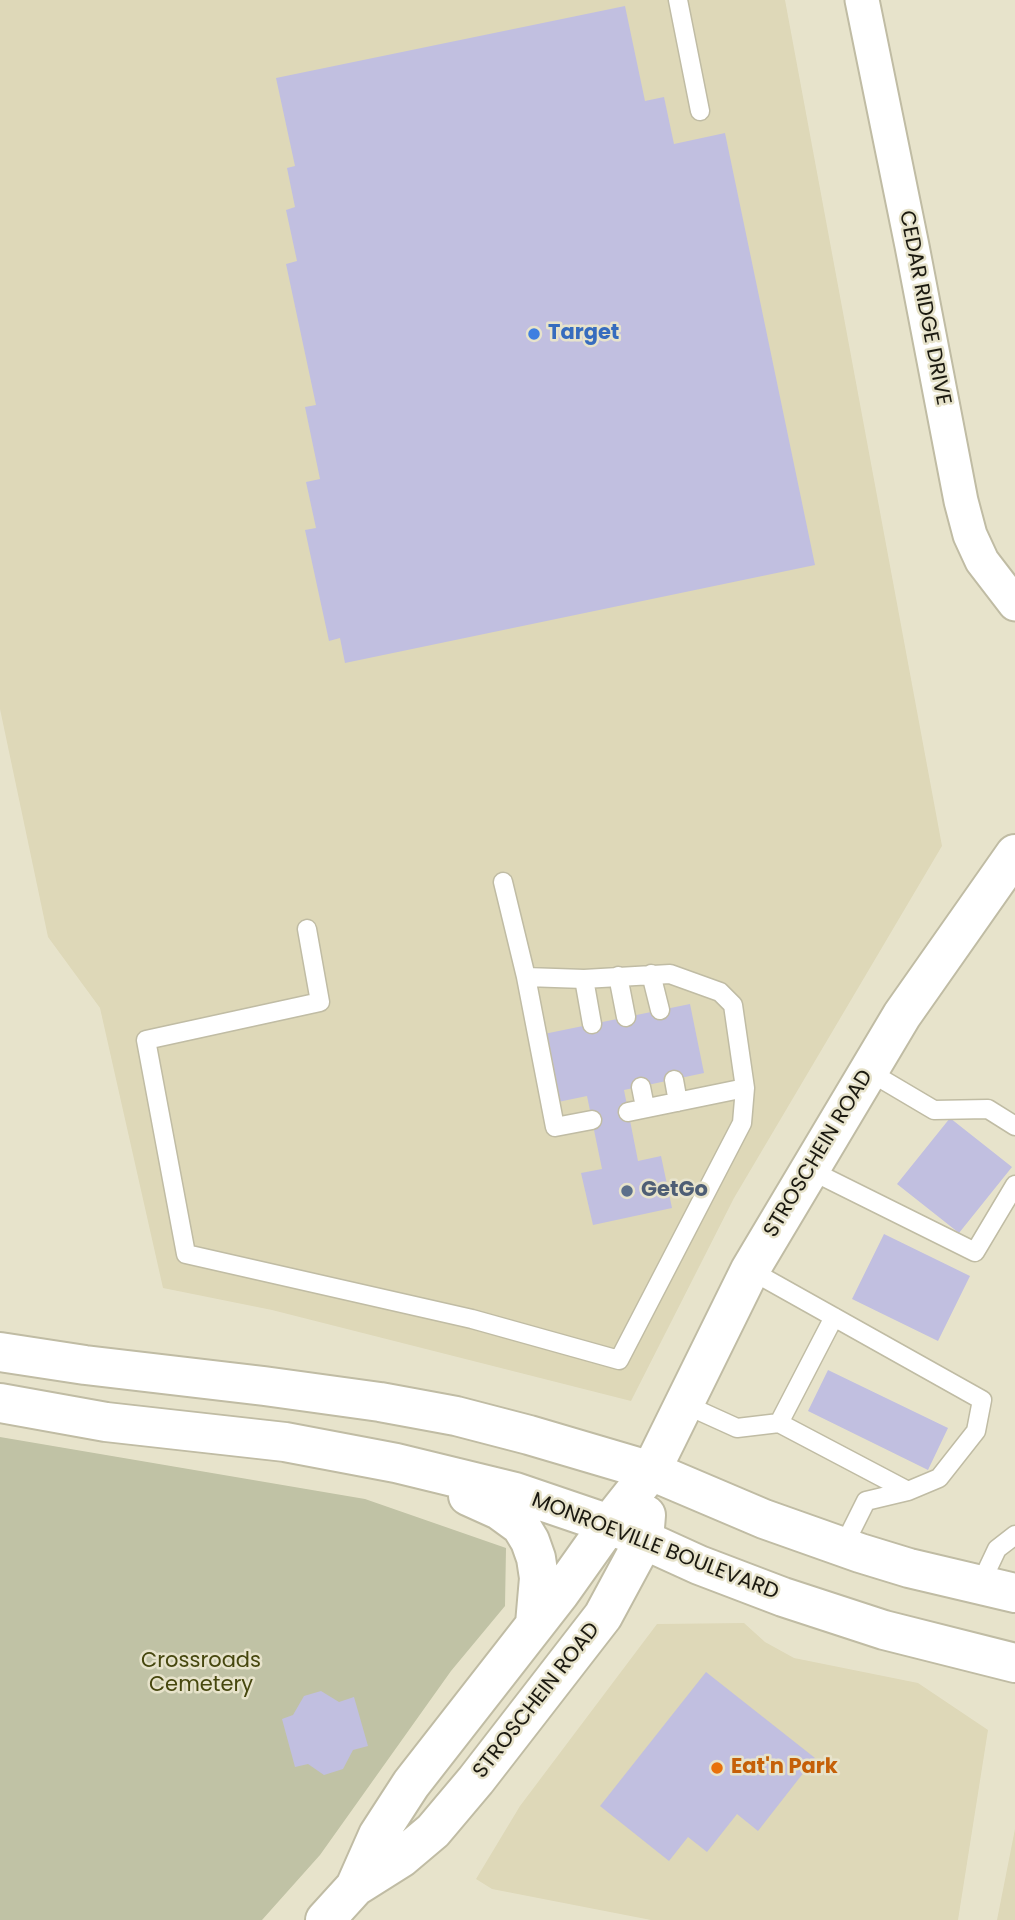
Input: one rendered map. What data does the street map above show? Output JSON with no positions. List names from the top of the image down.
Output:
{
  "streets": {
    "main road": ["STROSCHEIN ROAD", "MONROEVILLE BOULEVARD"],
    "street": ["CEDAR RIDGE DRIVE"]
  },
  "crossings": [
    ["STROSCHEIN ROAD", "MONROEVILLE BOULEVARD"]
  ],
  "parks": ["Crossroads Cemetery"],
  "places": ["Target", "GetGo", "Eat'n Park"]
}
